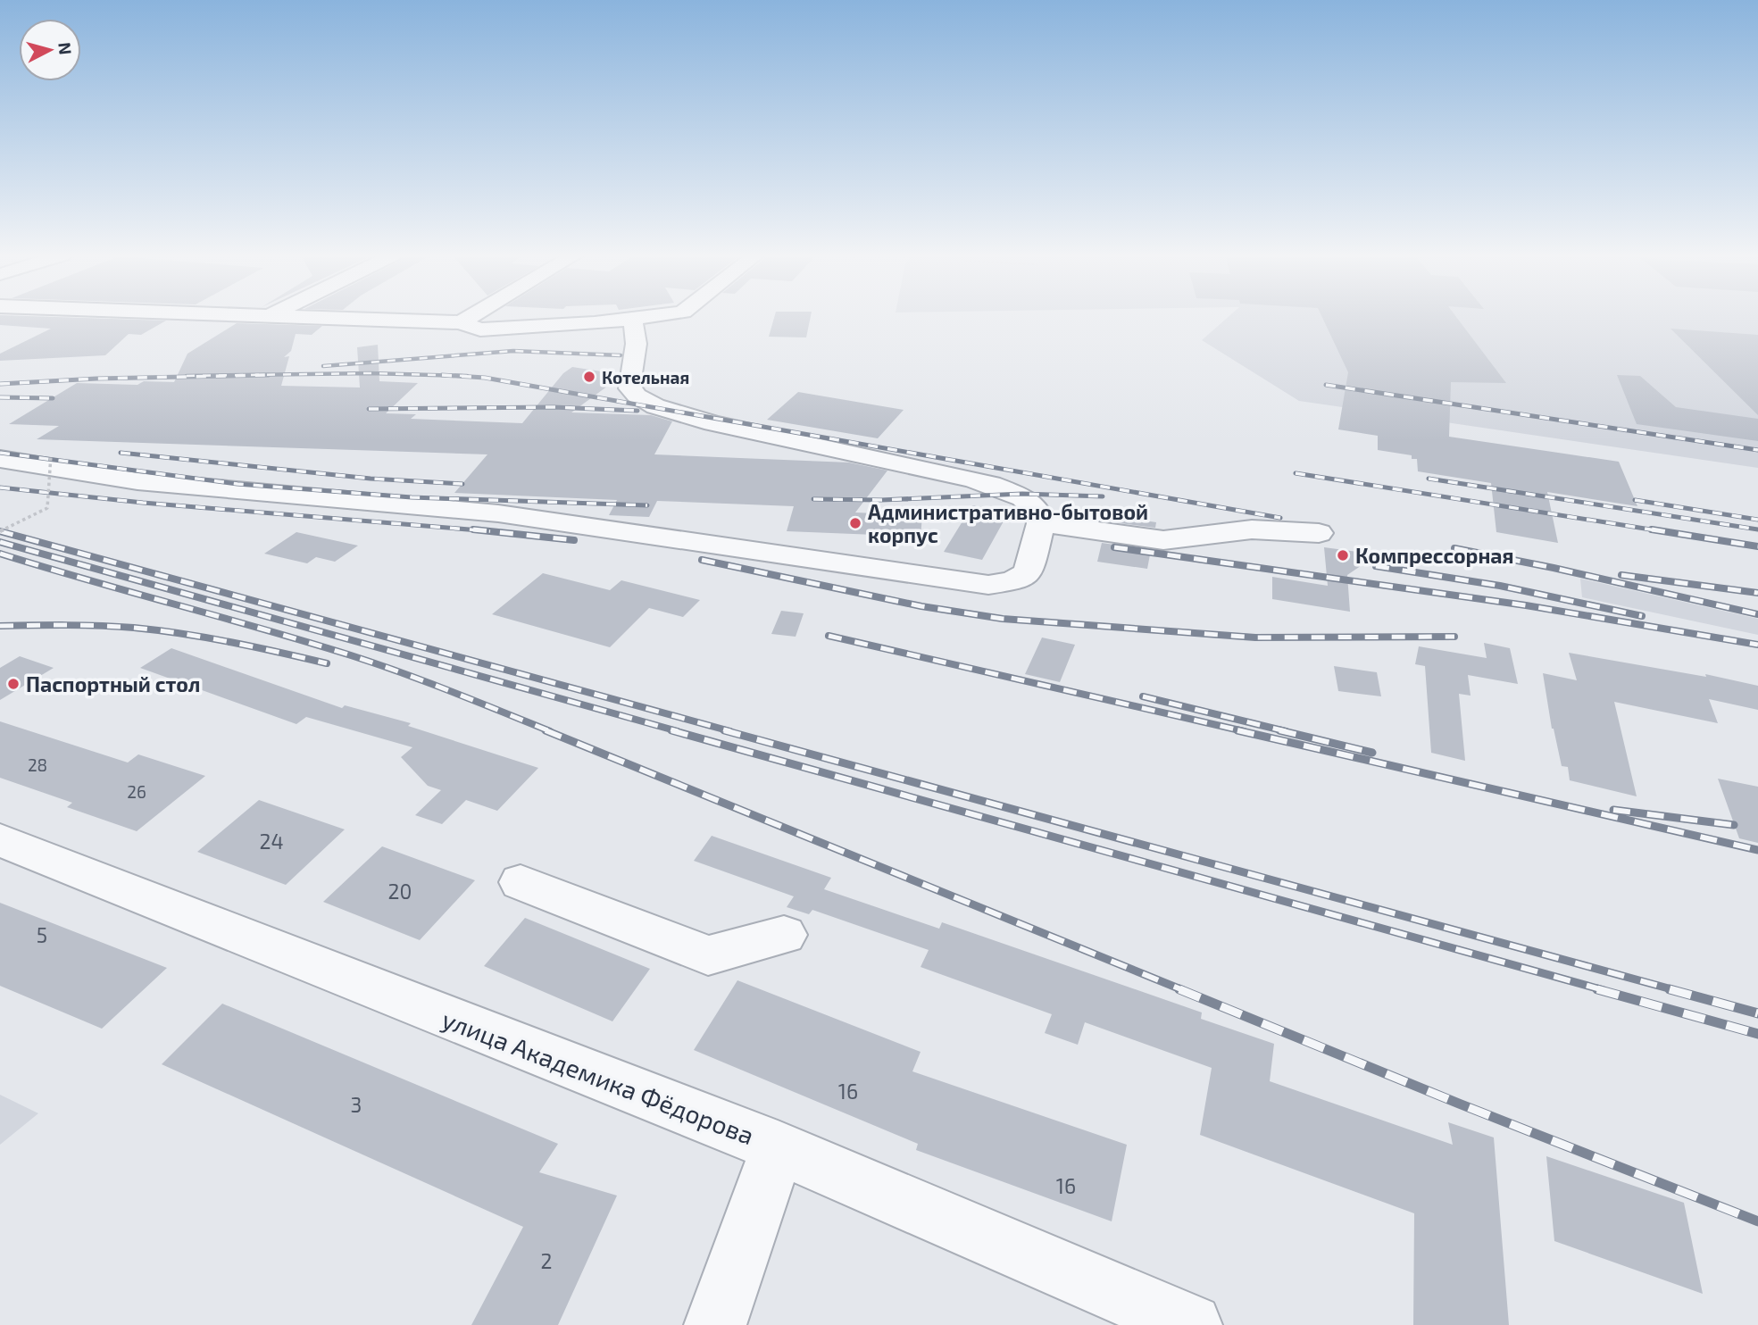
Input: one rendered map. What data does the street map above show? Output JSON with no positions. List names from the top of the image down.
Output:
{
  "streets": {
    "street": ["улица Академика Фёдорова"]
  },
  "places": [
    "Котельная",
    "Административно-бытовой корпус",
    "Компрессорная",
    "Паспортный стол"
  ],
  "house_numbers": [
    "28",
    "26",
    "24",
    "20",
    "5",
    "16",
    "3",
    "16",
    "2"
  ],
  "north": "right"
}
